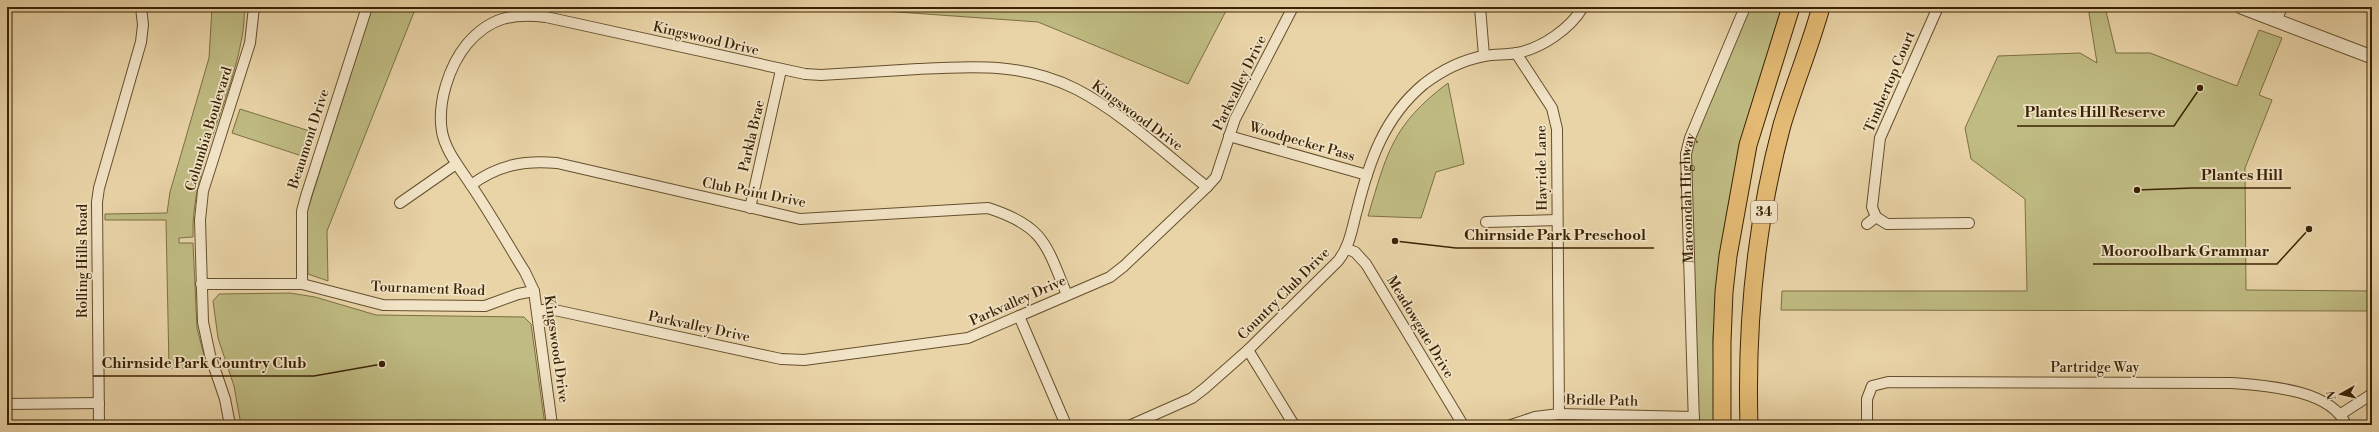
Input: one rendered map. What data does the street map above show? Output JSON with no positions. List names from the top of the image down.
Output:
{
  "streets": {
    "highway": ["34"],
    "street": [
      "Kingswood Drive",
      "Timbertop Court",
      "Parkvalley Drive",
      "Columbia Boulevard",
      "Parkla Brae",
      "Beaumont Drive",
      "Woodpecker Pass",
      "Hayride Lane",
      "Club Point Drive",
      "Maroondah Highway",
      "Rolling Hills Road",
      "Tournament Road",
      "Country Club Drive",
      "Meadowgate Drive",
      "Partridge Way",
      "Bridle Path"
    ]
  },
  "crossings": [
    ["Kingswood Drive", "Parkvalley Drive"],
    ["Kingswood Drive", "Parkla Brae"],
    ["Kingswood Drive", "Club Point Drive"],
    ["Kingswood Drive", "Tournament Road"],
    ["Parkvalley Drive", "Woodpecker Pass"],
    ["Parkvalley Drive", "Club Point Drive"],
    ["Columbia Boulevard", "Tournament Road"],
    ["Parkla Brae", "Club Point Drive"],
    ["Beaumont Drive", "Tournament Road"],
    ["Woodpecker Pass", "Country Club Drive"],
    ["Hayride Lane", "Country Club Drive"],
    ["Hayride Lane", "Bridle Path"],
    ["Maroondah Highway", "Bridle Path"],
    ["Country Club Drive", "Meadowgate Drive"]
  ],
  "places": [
    "Plantes Hill Reserve",
    "Plantes Hill",
    "Mooroolbark Grammar",
    "Chirnside Park Preschool",
    "Chirnside Park Country Club"
  ],
  "north": "left"
}
